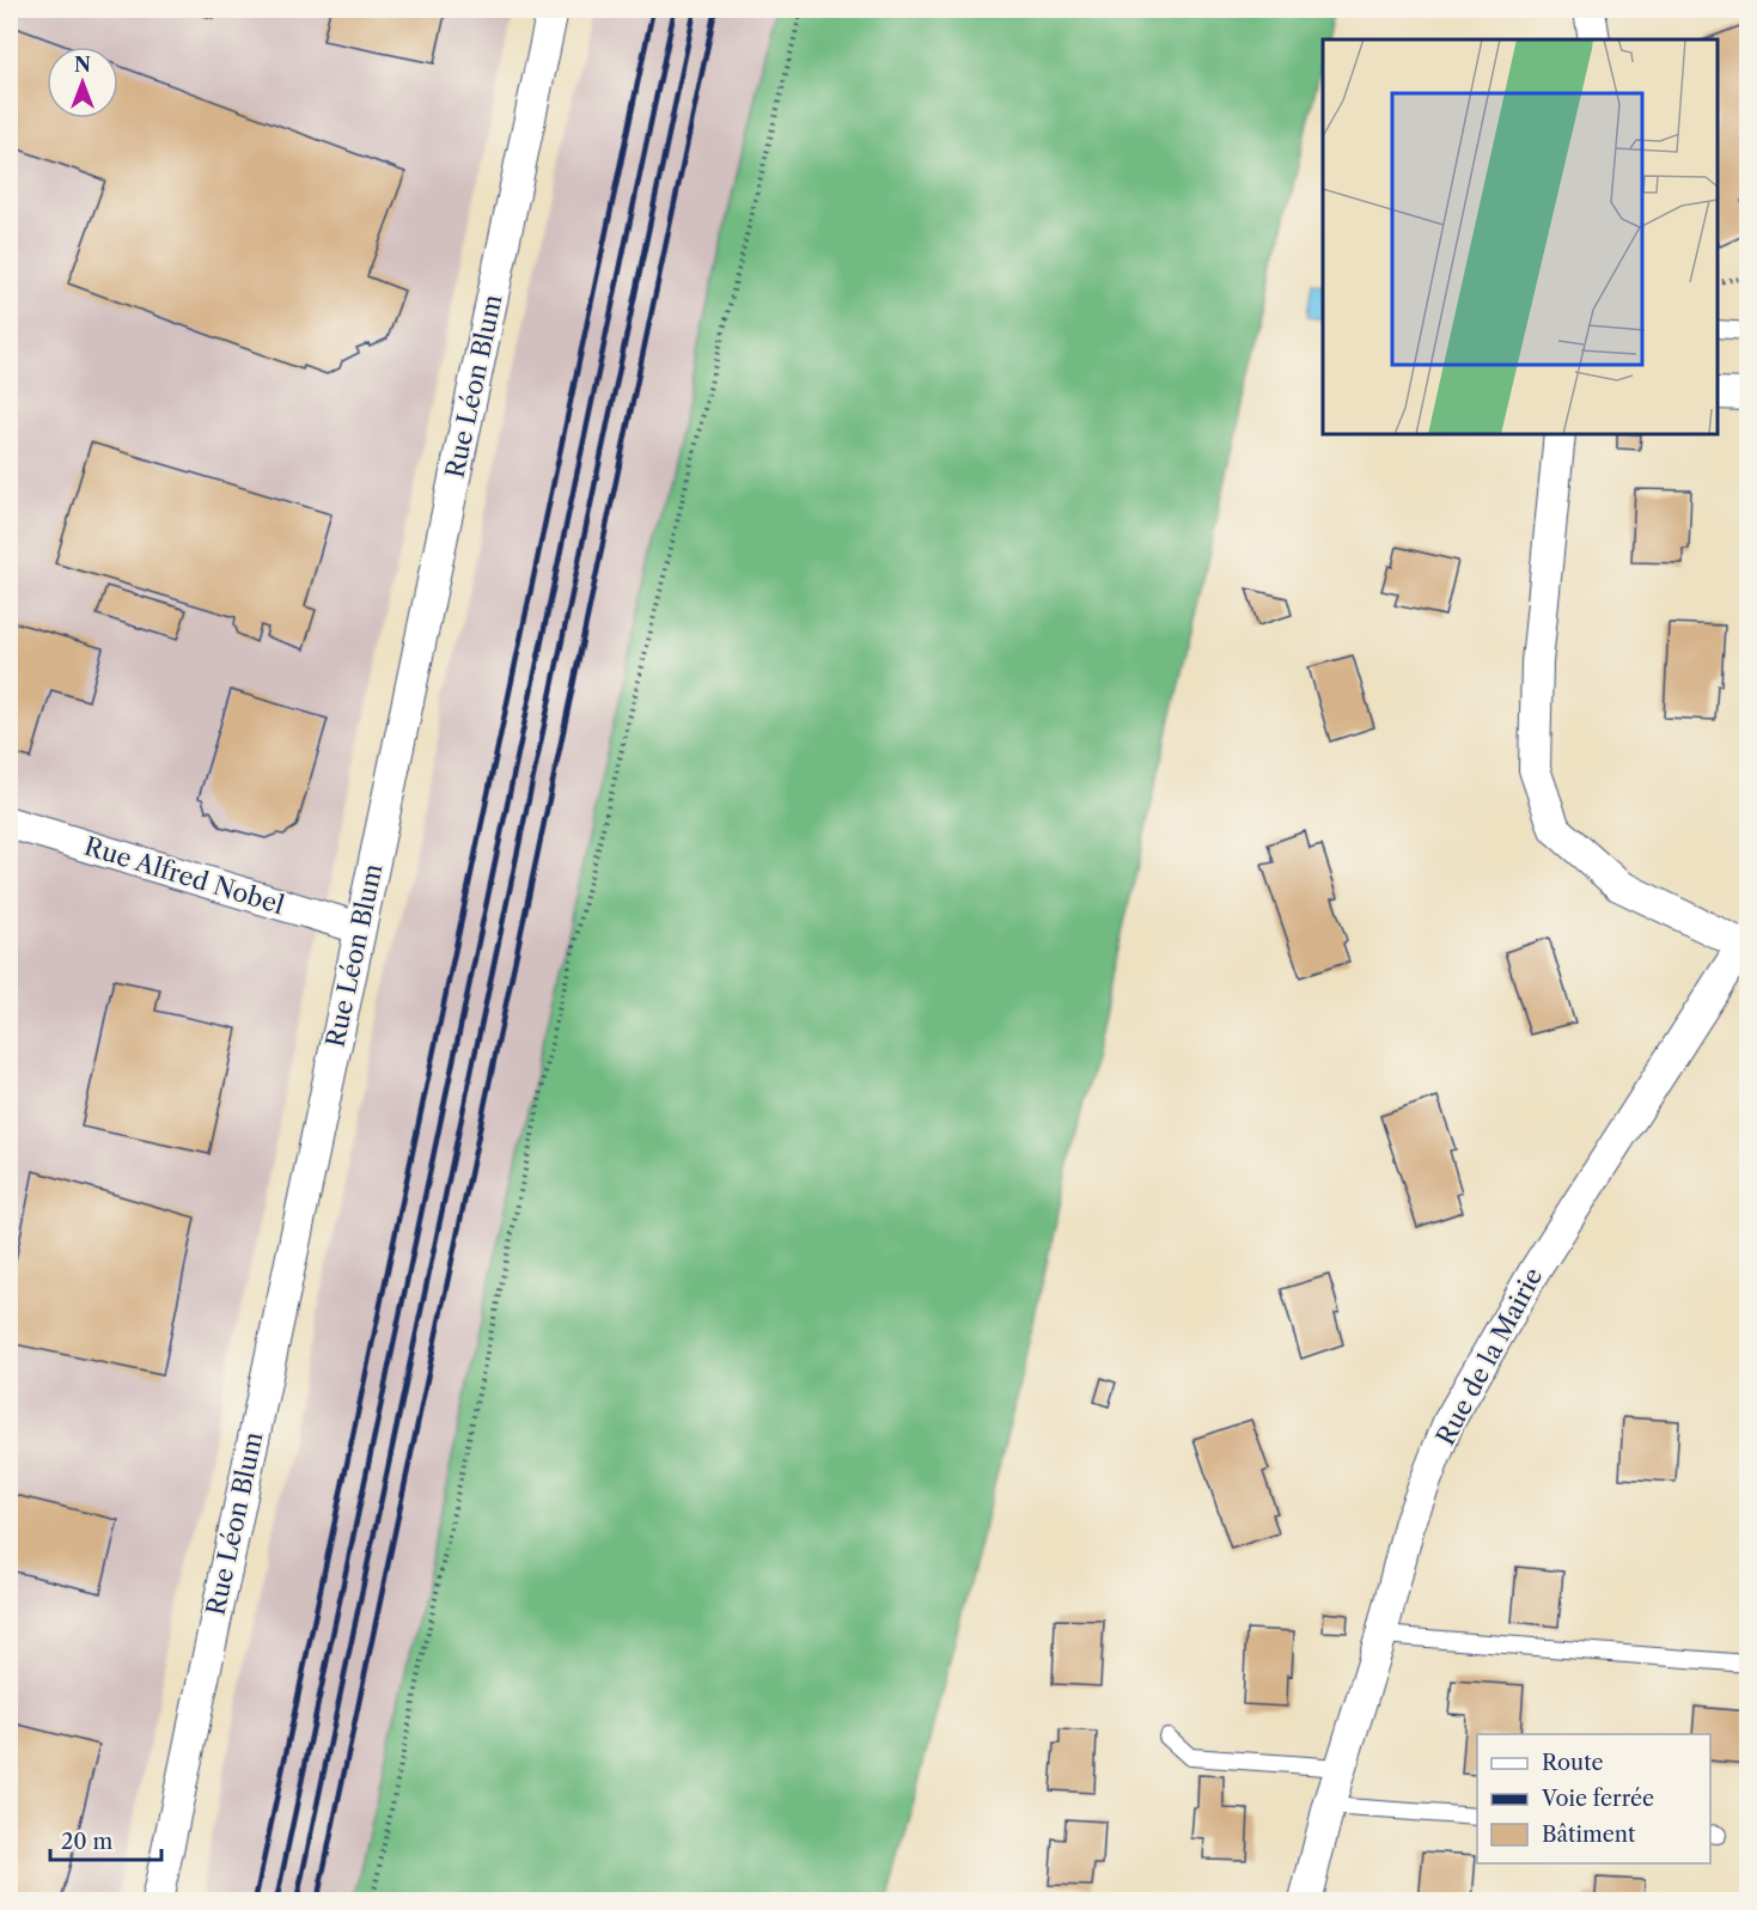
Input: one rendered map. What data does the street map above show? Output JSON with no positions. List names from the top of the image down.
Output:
{
  "streets": {
    "street": ["Rue Léon Blum", "Rue Alfred Nobel", "Rue de la Mairie"]
  },
  "crossings": [
    ["Rue Léon Blum", "Rue Alfred Nobel"]
  ],
  "legend": ["Route", "Voie ferrée", "Bâtiment"],
  "scale_bar": "20 m",
  "north": "top"
}
